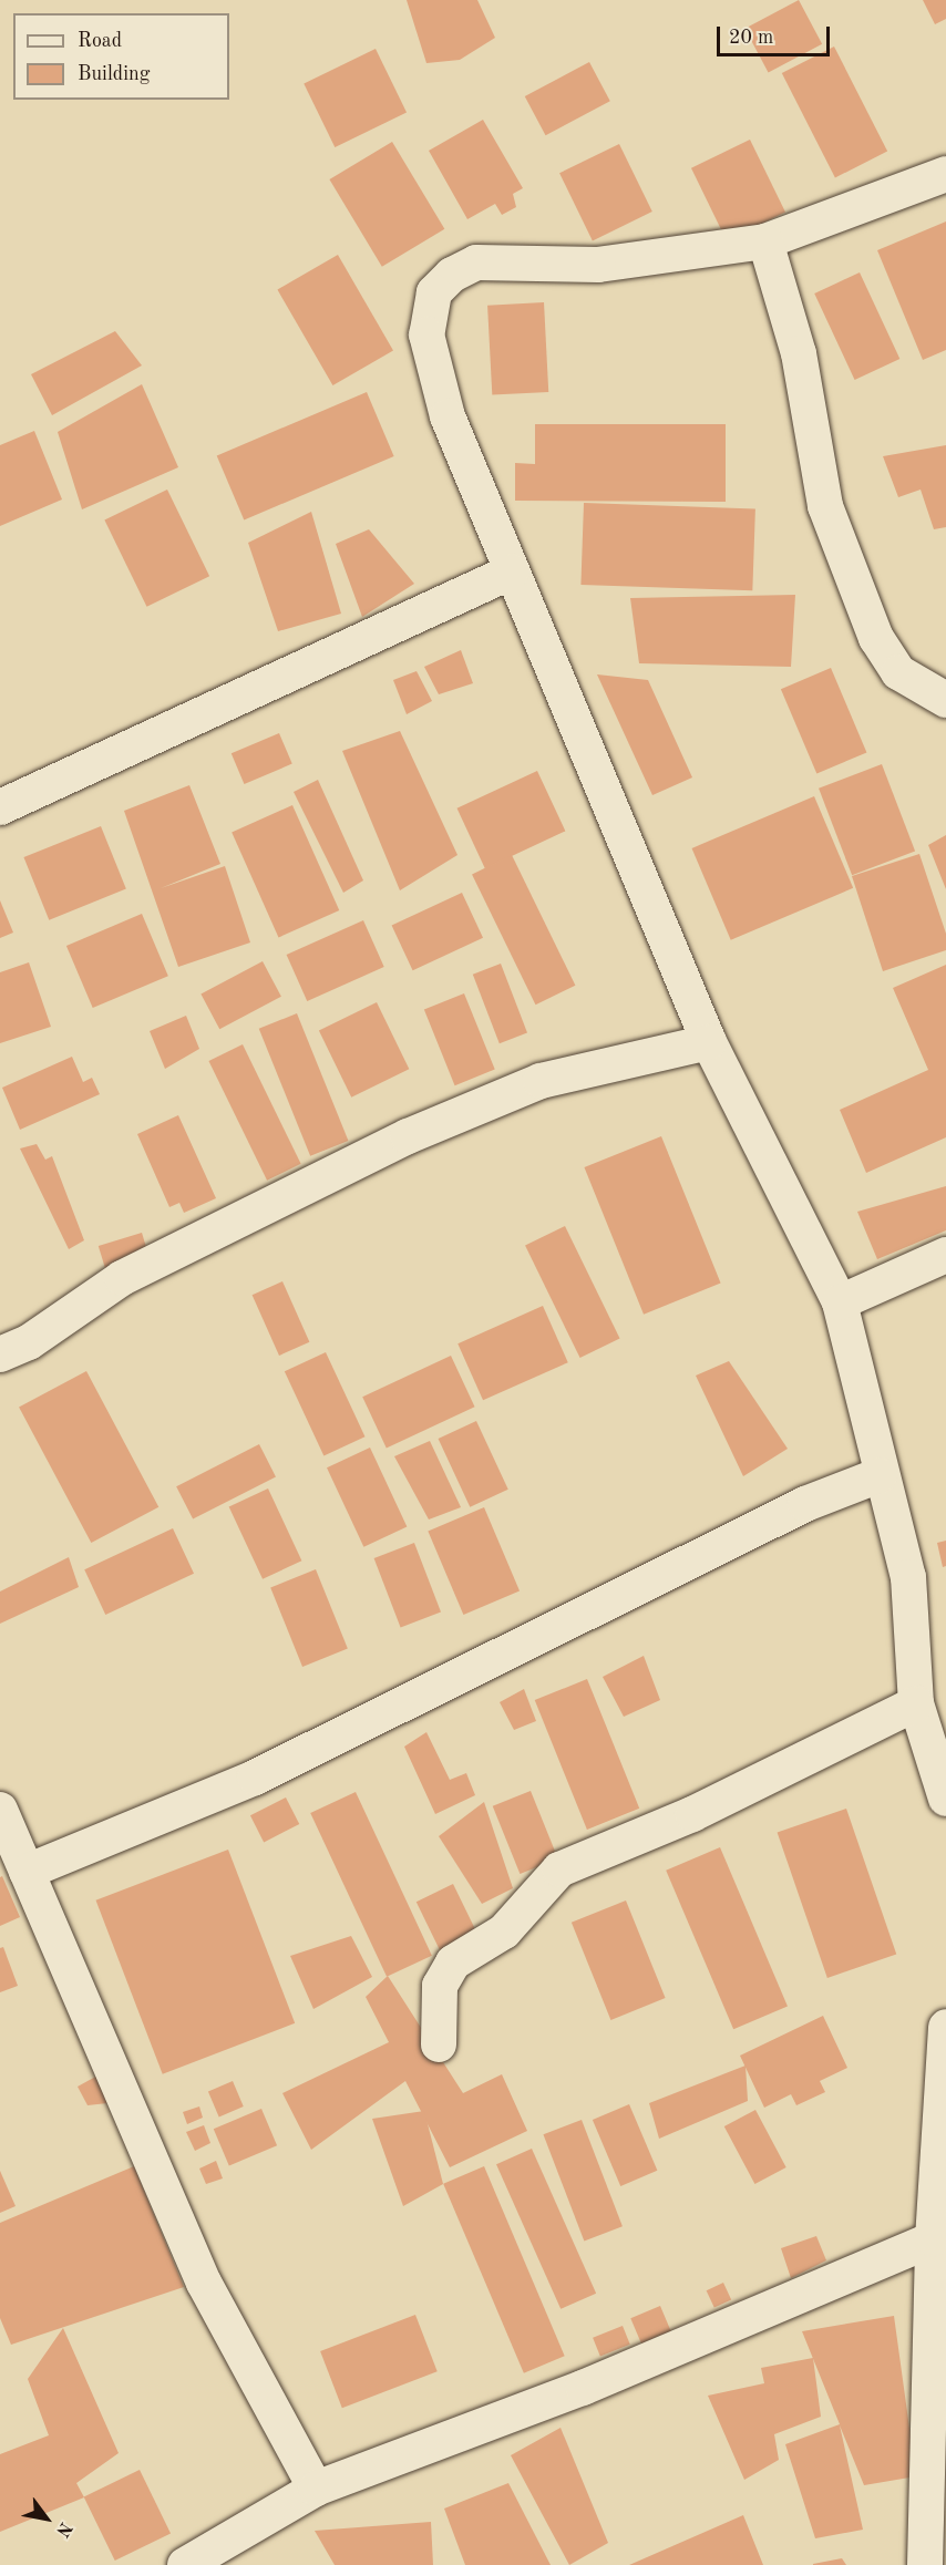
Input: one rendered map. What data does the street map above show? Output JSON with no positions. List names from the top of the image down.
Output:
{
  "legend": ["Road", "Building"],
  "scale_bar": "20 m",
  "north": "bottom right"
}
